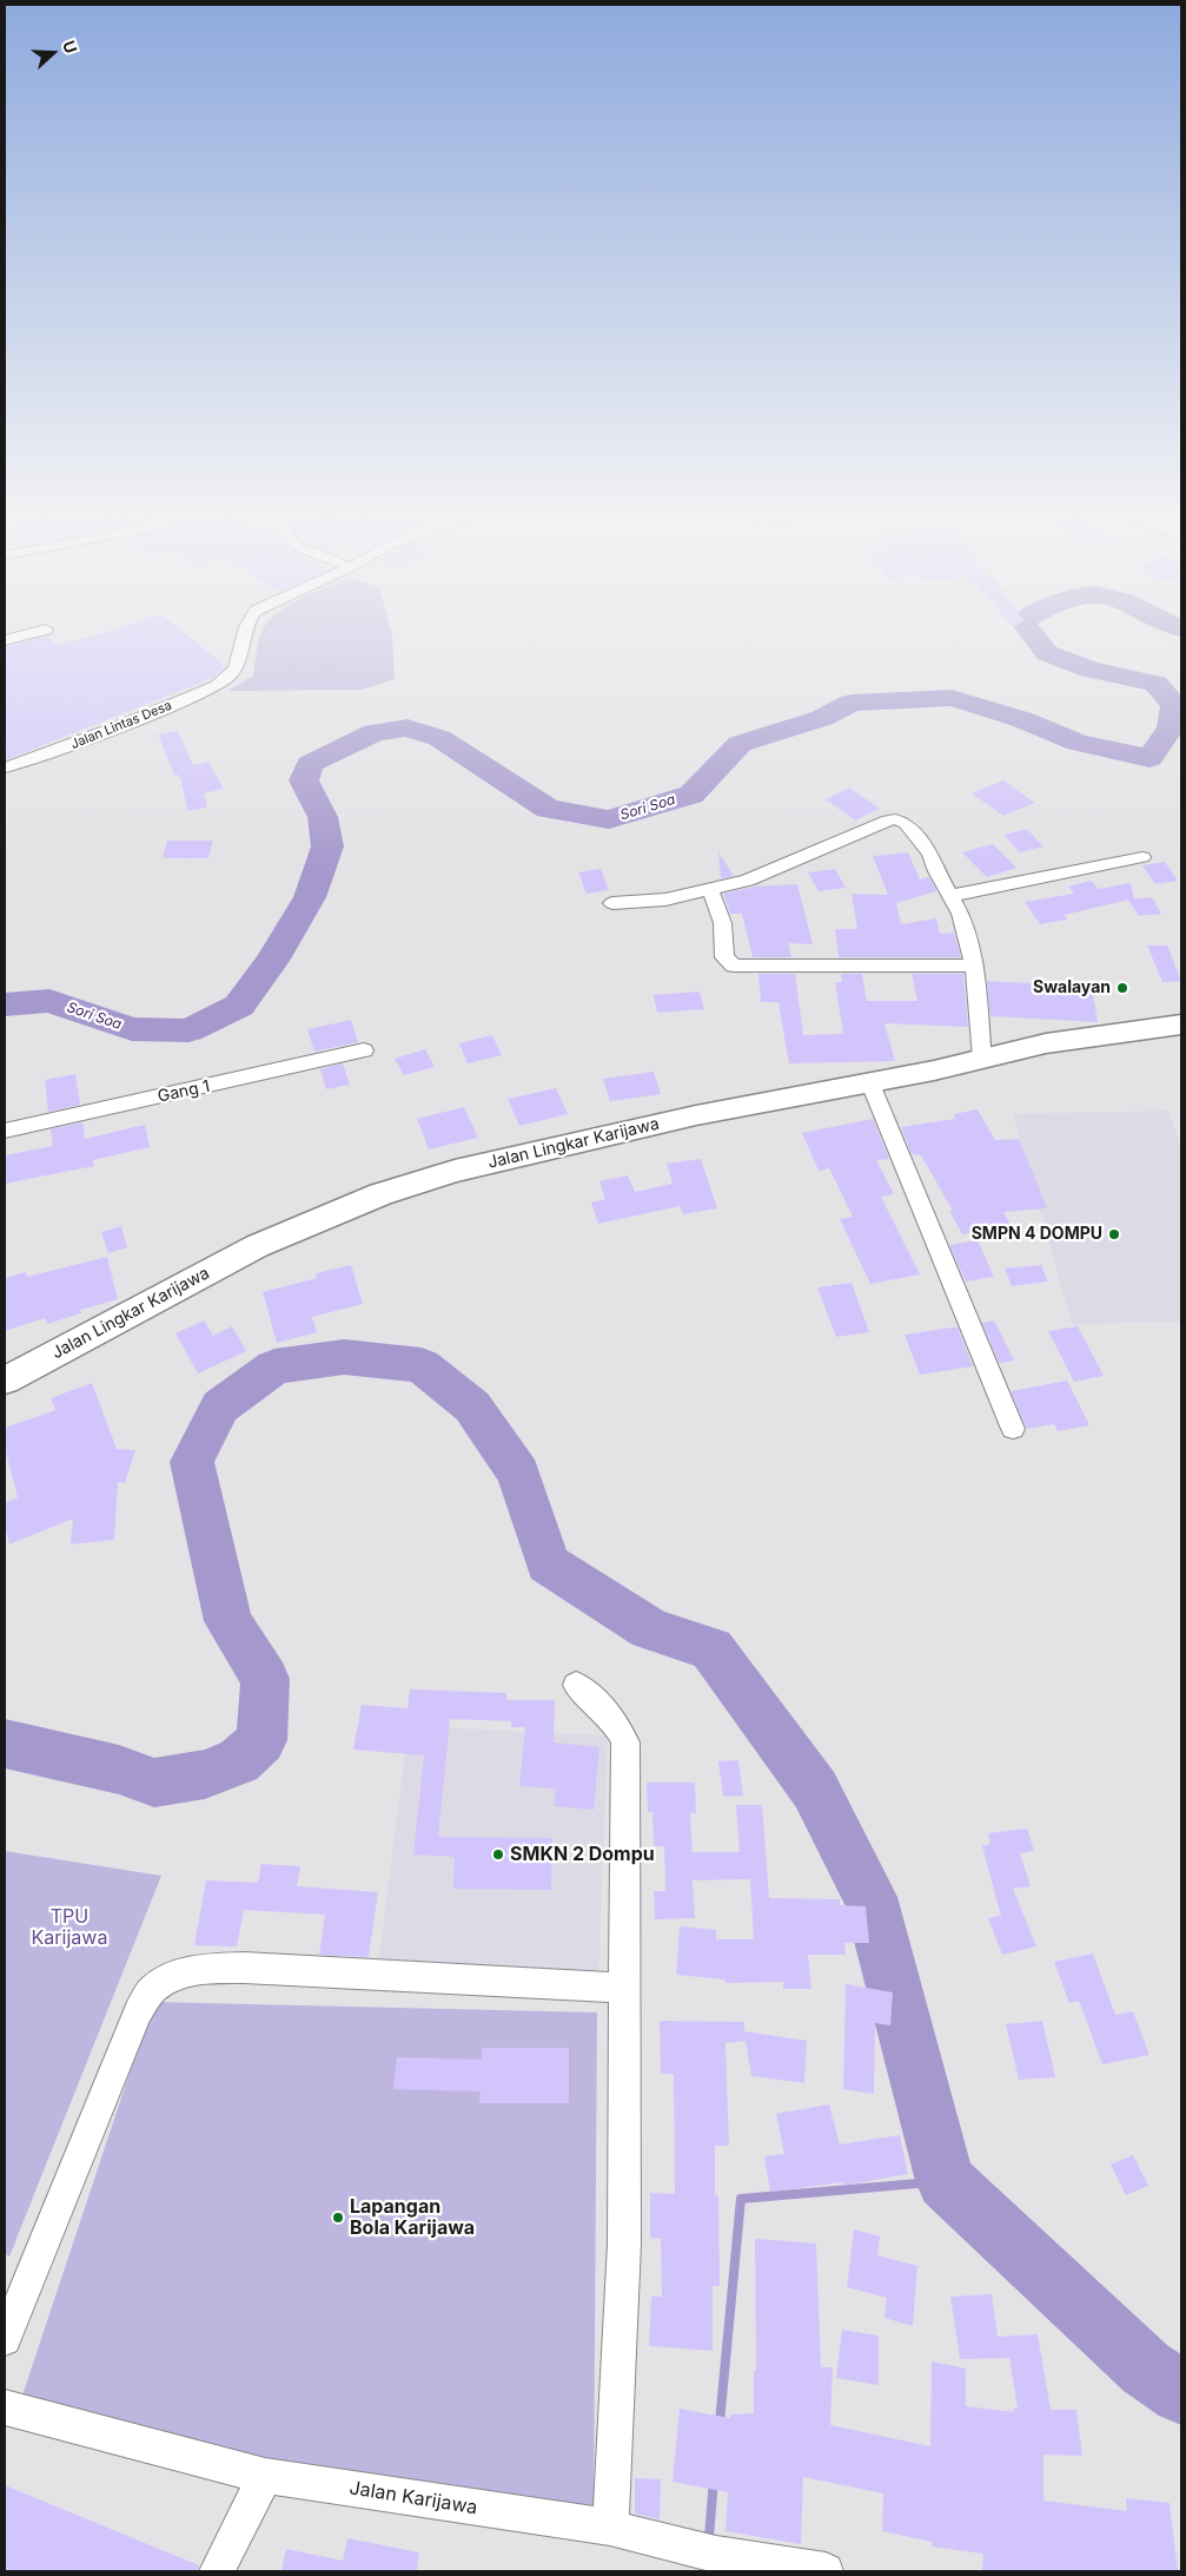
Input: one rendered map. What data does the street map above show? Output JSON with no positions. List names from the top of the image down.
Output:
{
  "streets": {
    "main road": ["Jalan Lingkar Karijawa"],
    "street": ["Jalan Lintas Desa", "Gang 1", "Jalan Karijawa"]
  },
  "water": ["Sori Soa"],
  "parks": ["TPU Karijawa"],
  "places": [
    "Swalayan",
    "SMPN 4 DOMPU",
    "SMKN 2 Dompu",
    "Lapangan Bola Karijawa"
  ],
  "north": "right"
}
